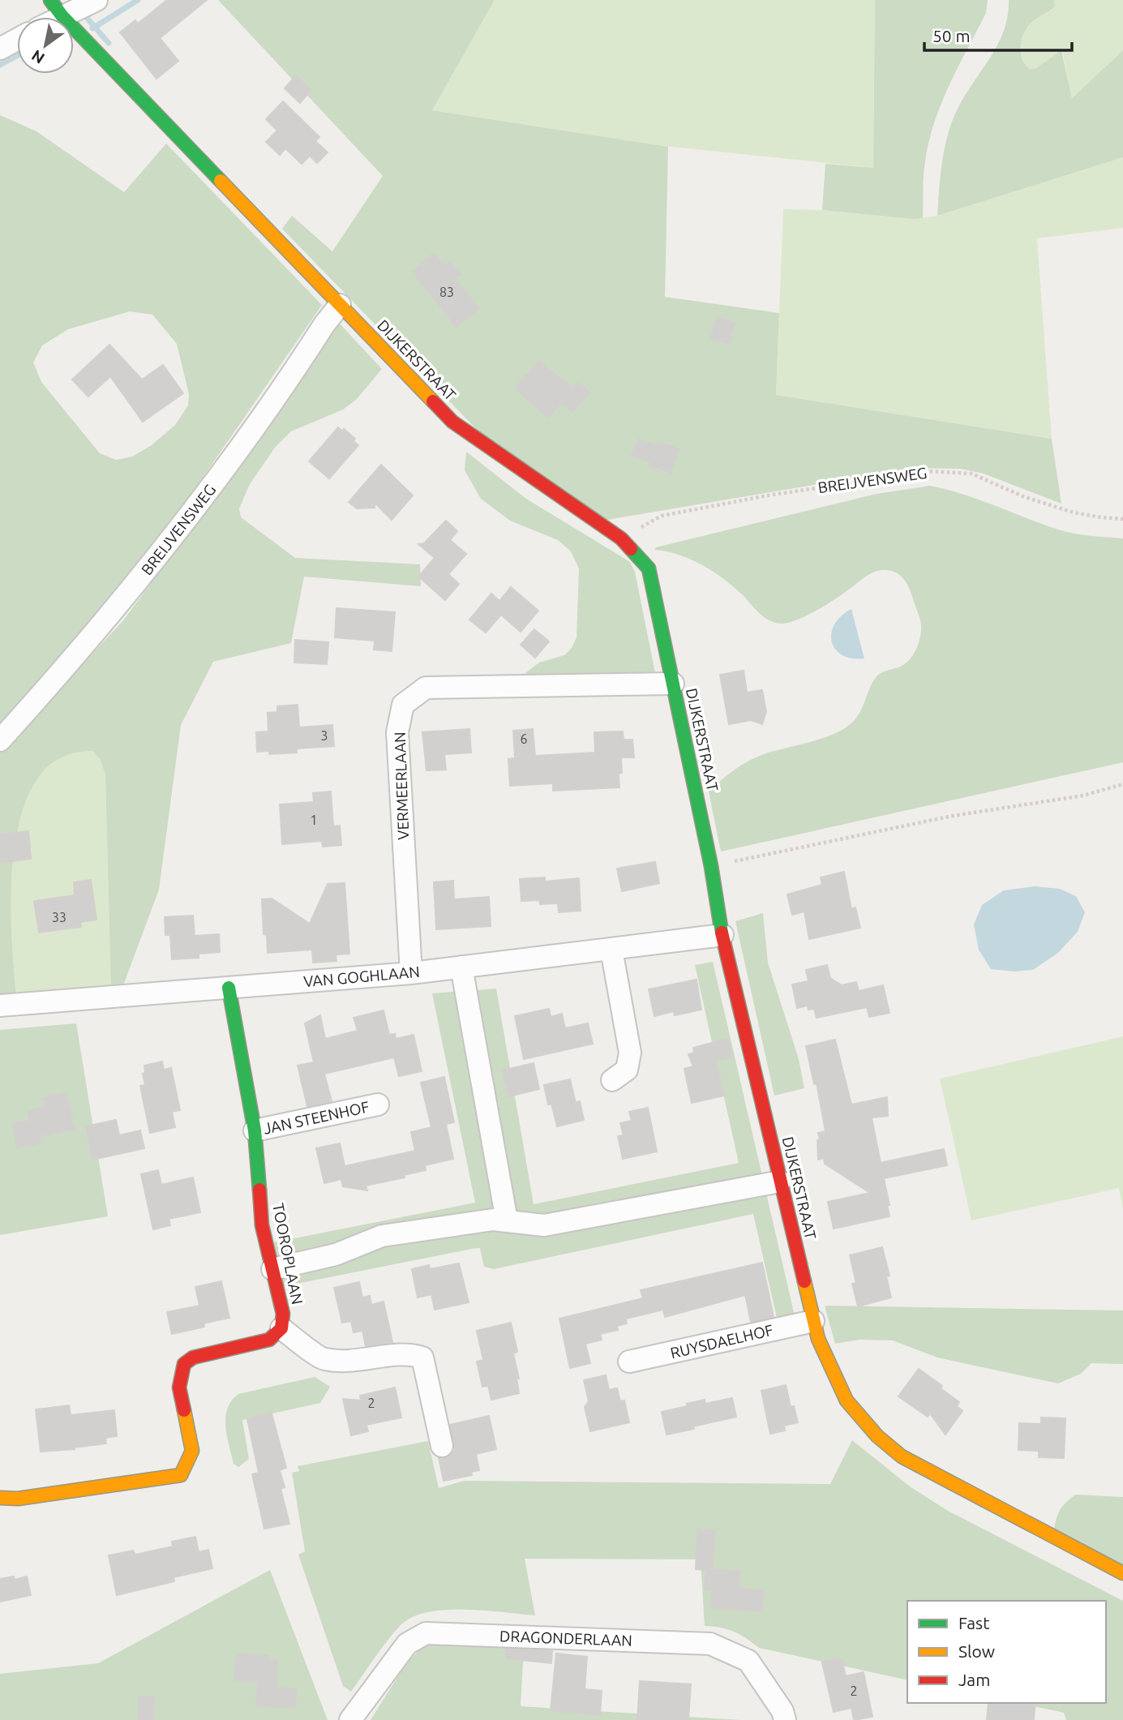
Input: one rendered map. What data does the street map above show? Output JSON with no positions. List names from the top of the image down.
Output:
{
  "streets": {
    "street": [
      "DIJKERSTRAAT",
      "BREIJVENSWEG",
      "VERMEERLAAN",
      "VAN GOGHLAAN",
      "JAN STEENHOF",
      "TOOROPLAAN",
      "RUYSDAELHOF",
      "DRAGONDERLAAN"
    ]
  },
  "crossings": [
    ["DIJKERSTRAAT", "BREIJVENSWEG"],
    ["DIJKERSTRAAT", "VERMEERLAAN"],
    ["DIJKERSTRAAT", "VAN GOGHLAAN"],
    ["DIJKERSTRAAT", "RUYSDAELHOF"],
    ["VERMEERLAAN", "VAN GOGHLAAN"],
    ["VAN GOGHLAAN", "TOOROPLAAN"],
    ["JAN STEENHOF", "TOOROPLAAN"]
  ],
  "house_numbers": [
    "83",
    "3",
    "6",
    "1",
    "33",
    "2",
    "2"
  ],
  "legend": ["Fast", "Slow", "Jam"],
  "scale_bar": "50 m",
  "north": "bottom left"
}
